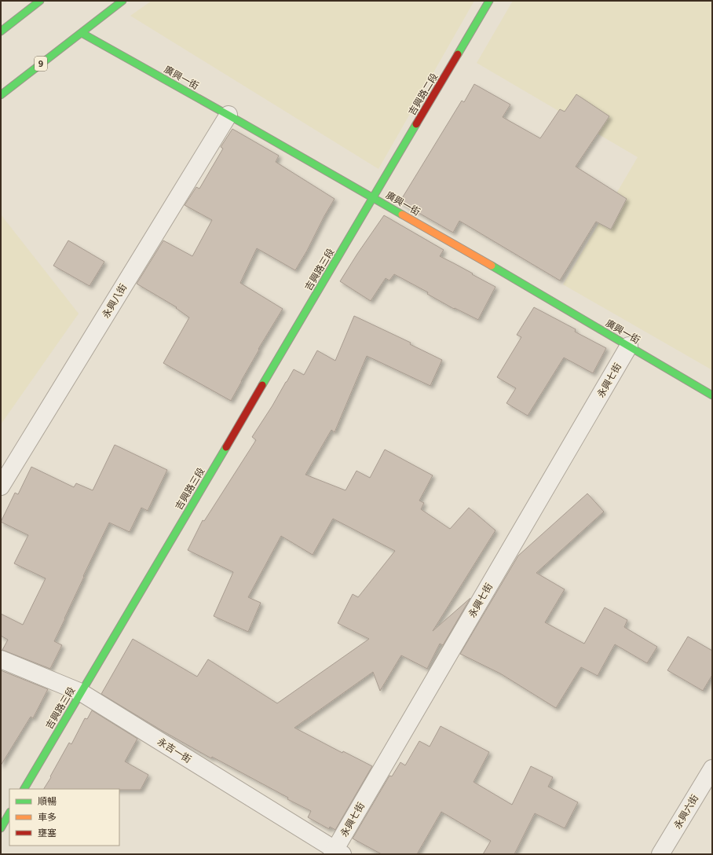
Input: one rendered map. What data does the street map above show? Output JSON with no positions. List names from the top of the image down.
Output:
{
  "streets": {
    "street": [
      "9",
      "廣興一街",
      "吉興路二段",
      "吉興路三段",
      "永興八街",
      "永興七街",
      "永吉一街",
      "永興六街"
    ]
  },
  "crossings": [
    ["9", "廣興一街"],
    ["廣興一街", "吉興路二段"],
    ["廣興一街", "吉興路三段"],
    ["廣興一街", "永興八街"],
    ["廣興一街", "永興七街"],
    ["吉興路二段", "吉興路三段"],
    ["吉興路三段", "永吉一街"],
    ["永興七街", "永吉一街"]
  ],
  "legend": ["順暢", "車多", "壅塞"]
}
